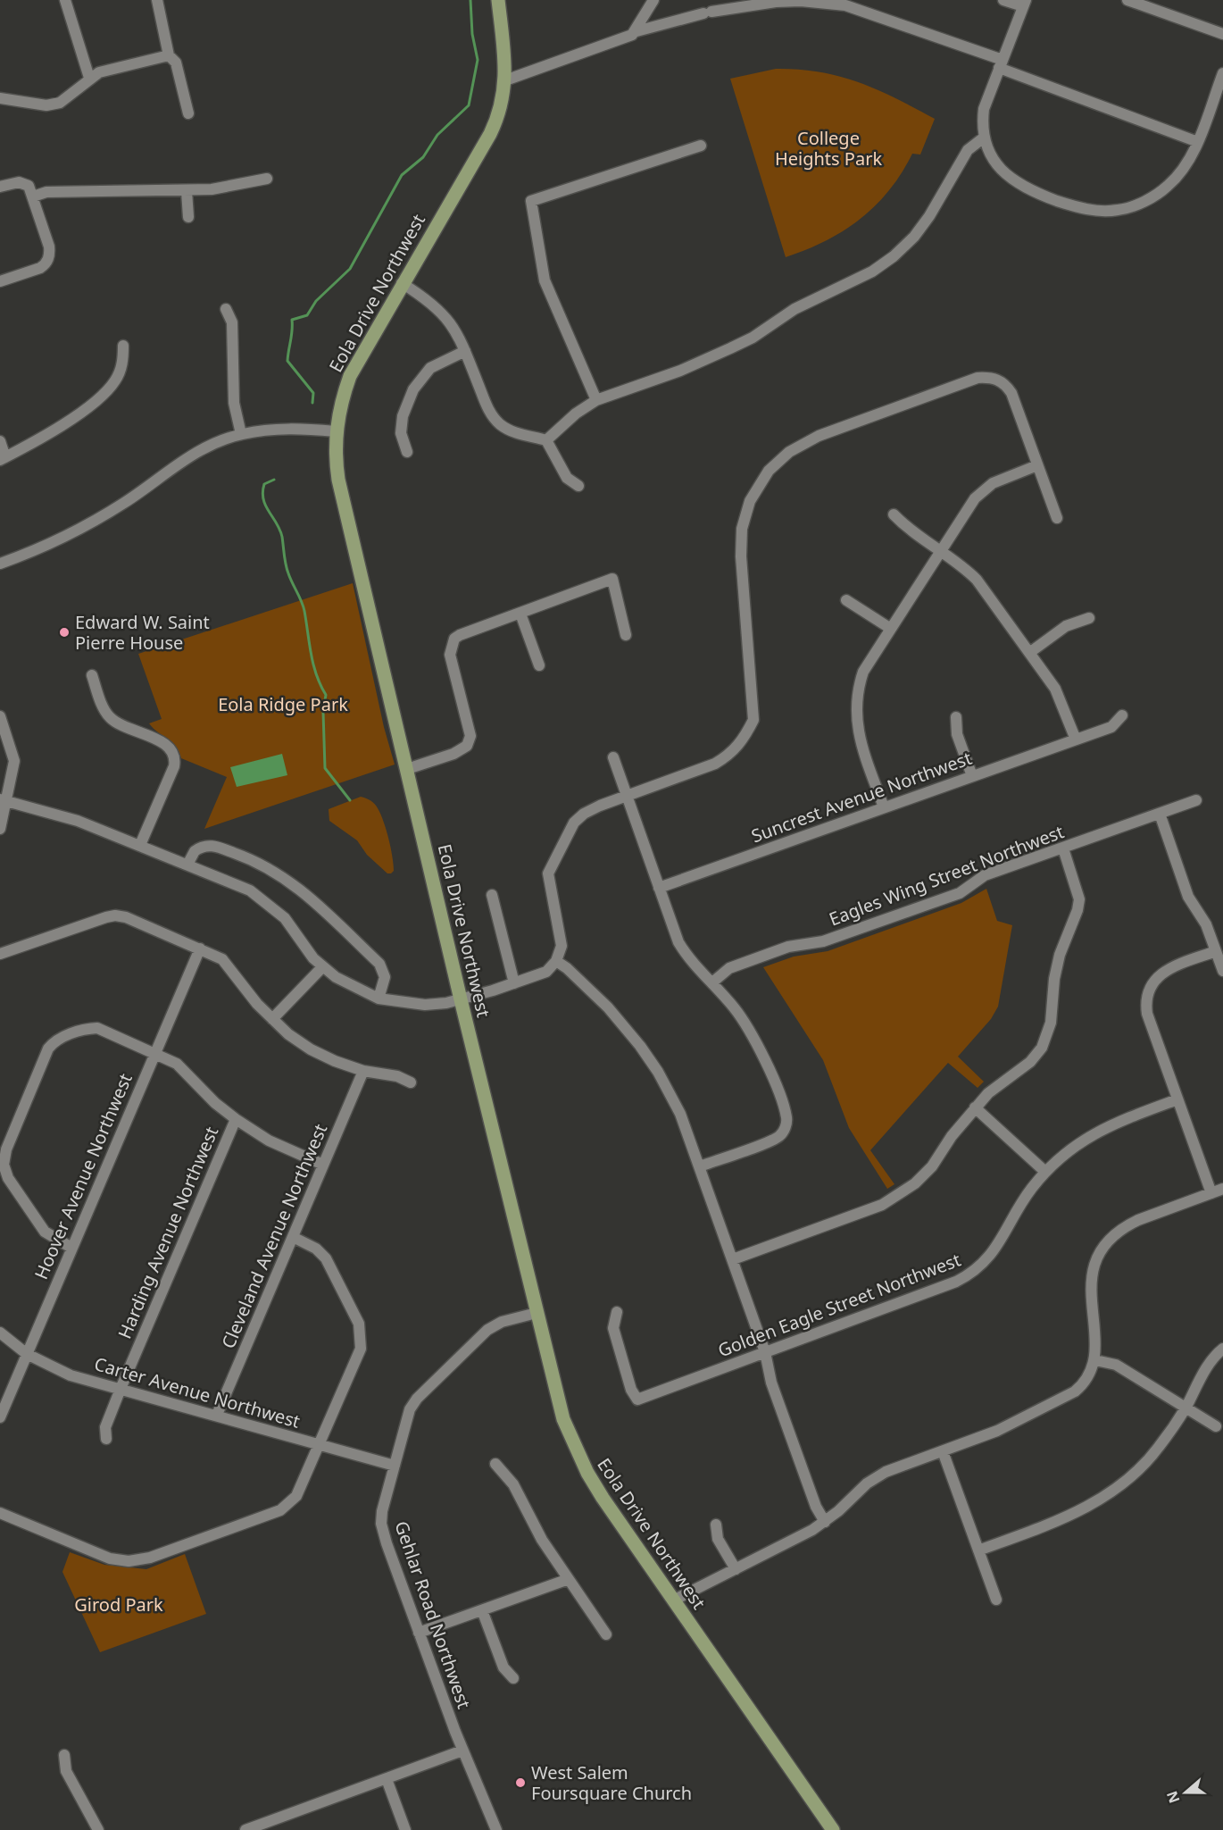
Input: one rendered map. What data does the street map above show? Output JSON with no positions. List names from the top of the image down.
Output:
{
  "streets": {
    "main road": ["Eola Drive Northwest"],
    "street": [
      "Suncrest Avenue Northwest",
      "Eagles Wing Street Northwest",
      "Hoover Avenue Northwest",
      "Harding Avenue Northwest",
      "Cleveland Avenue Northwest",
      "Golden Eagle Street Northwest",
      "Carter Avenue Northwest",
      "Gehlar Road Northwest"
    ]
  },
  "crossings": [
    ["Eola Drive Northwest", "Gehlar Road Northwest"],
    ["Hoover Avenue Northwest", "Carter Avenue Northwest"],
    ["Harding Avenue Northwest", "Carter Avenue Northwest"],
    ["Cleveland Avenue Northwest", "Carter Avenue Northwest"],
    ["Carter Avenue Northwest", "Gehlar Road Northwest"]
  ],
  "parks": ["College Heights Park", "Eola Ridge Park", "Girod Park"],
  "places": ["Edward W. Saint Pierre House", "West Salem Foursquare Church"],
  "north": "left"
}
